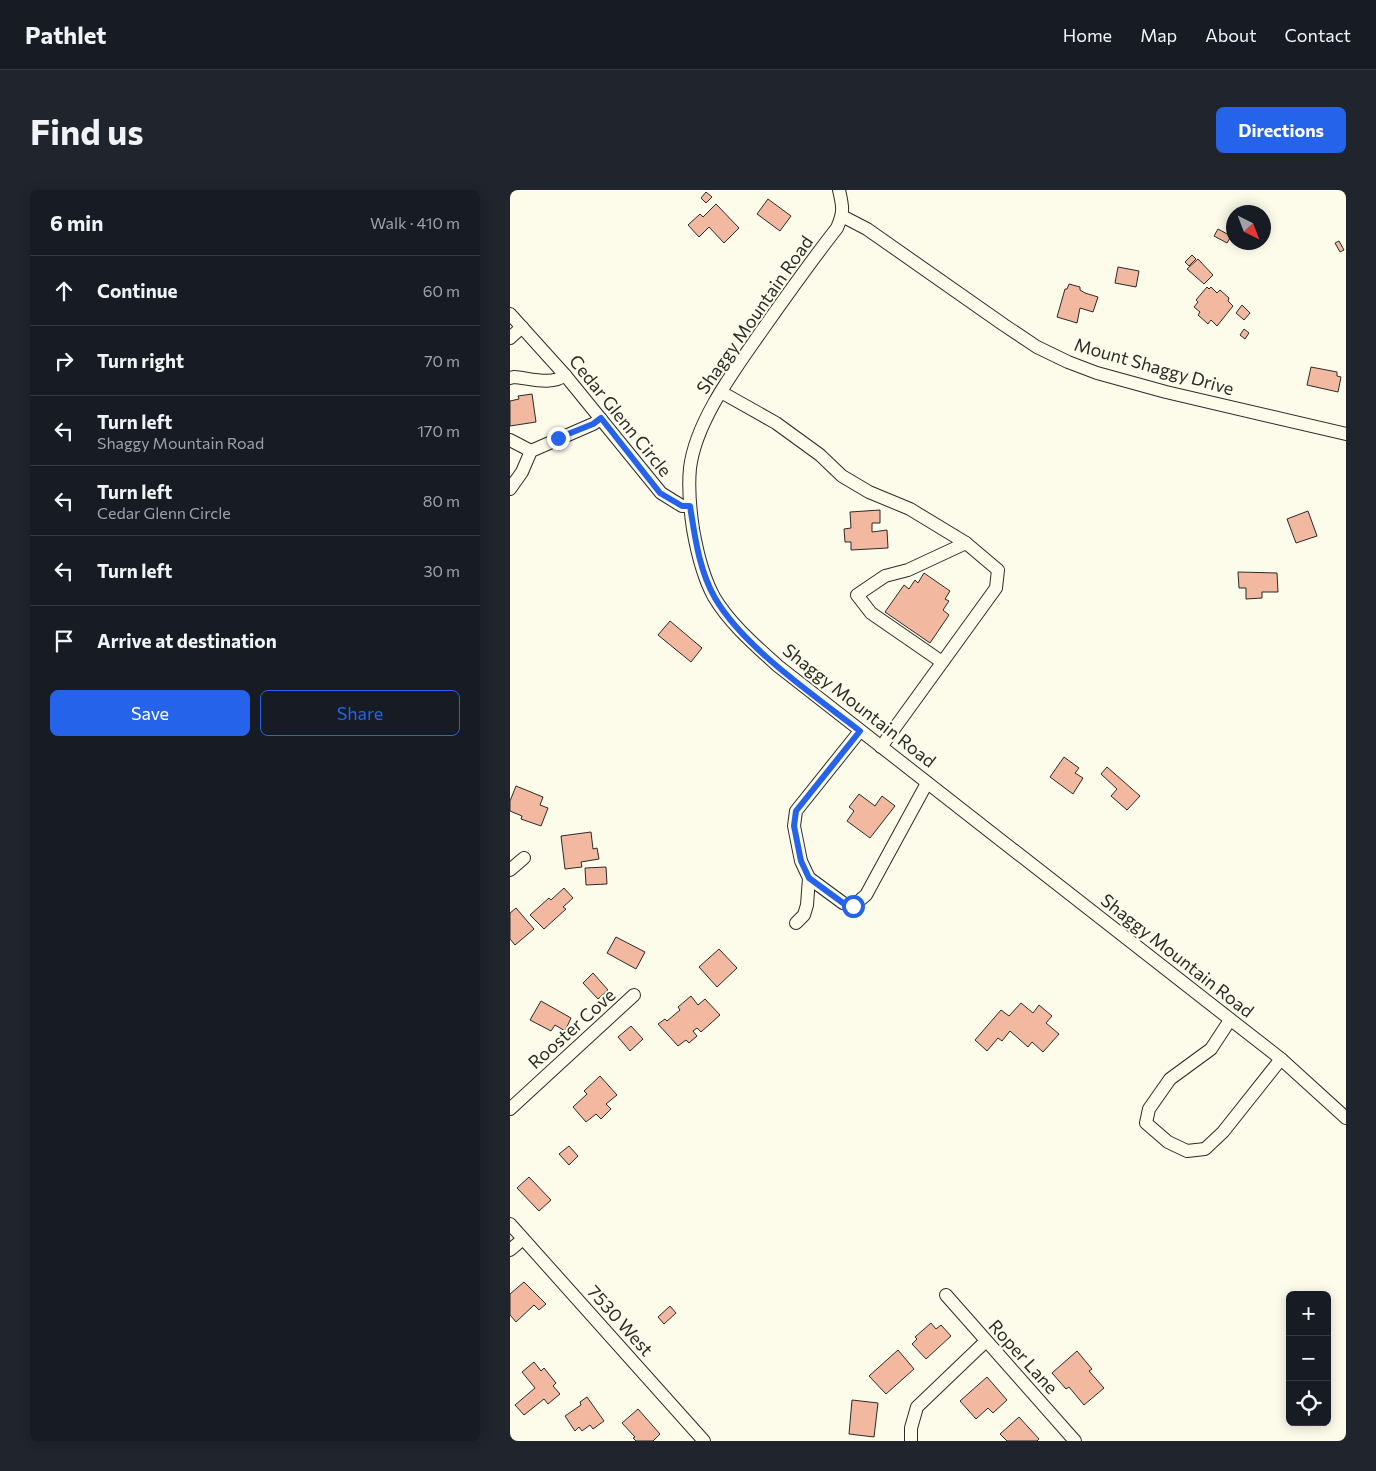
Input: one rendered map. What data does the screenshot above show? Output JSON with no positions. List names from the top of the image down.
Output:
{
  "streets": {
    "street": [
      "Shaggy Mountain Road",
      "Mount Shaggy Drive",
      "Cedar Glenn Circle",
      "Rooster Cove",
      "7530 West",
      "Roper Lane"
    ]
  },
  "crossings": [
    ["Shaggy Mountain Road", "Mount Shaggy Drive"],
    ["Shaggy Mountain Road", "Cedar Glenn Circle"]
  ],
  "north": "bottom right",
  "page": {
    "header": "Pathlet",
    "nav": [
      "Home",
      "Map",
      "About",
      "Contact"
    ],
    "buttons": [
      "Directions",
      ["Save", "Share"]
    ],
    "title": "Find us",
    "heading": ["6 min", "Walk · 410 m"],
    "list": [
      ["Continue", "60 m"],
      ["Turn right", "70 m"],
      ["Turn left", "Shaggy Mountain Road", "170 m"],
      ["Turn left", "Cedar Glenn Circle", "80 m"],
      ["Turn left", "30 m"],
      "Arrive at destination"
    ],
    "map_buttons": ["+", "−"]
  }
}
